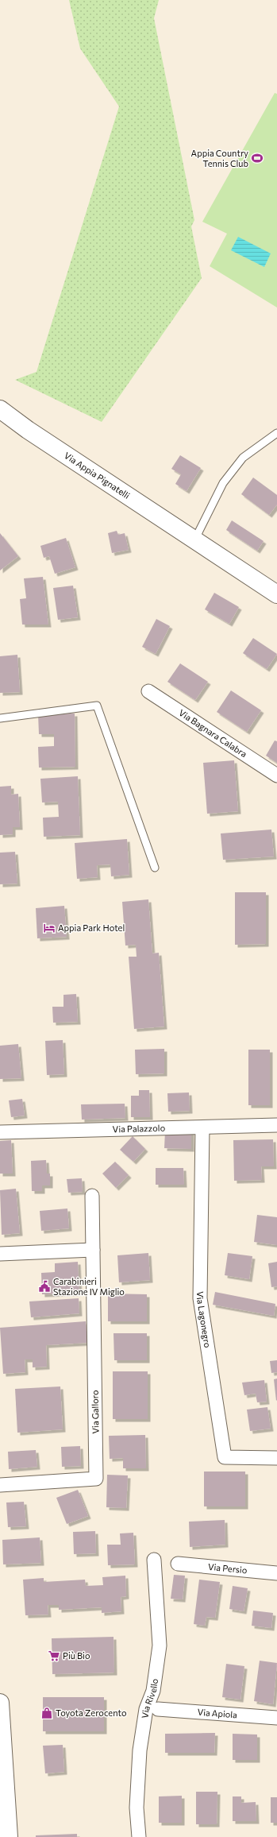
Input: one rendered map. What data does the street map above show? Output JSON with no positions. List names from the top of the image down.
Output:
{
  "streets": {
    "main road": ["Via Appia Pignatelli"],
    "street": [
      "Via Bagnara Calabra",
      "Via Palazzolo",
      "Via Lagonegro",
      "Via Galloro",
      "Via Persio",
      "Via Rivello",
      "Via Apiola"
    ]
  },
  "crossings": [
    ["Via Palazzolo", "Via Lagonegro"]
  ],
  "places": {
    "sports": ["Appia Country Tennis Club"],
    "hotel": ["Appia Park Hotel"],
    "public building": ["Carabinieri Stazione IV Miglio"],
    "supermarket": ["Più Bio"],
    "shop": ["Toyota Zerocento"]
  }
}
